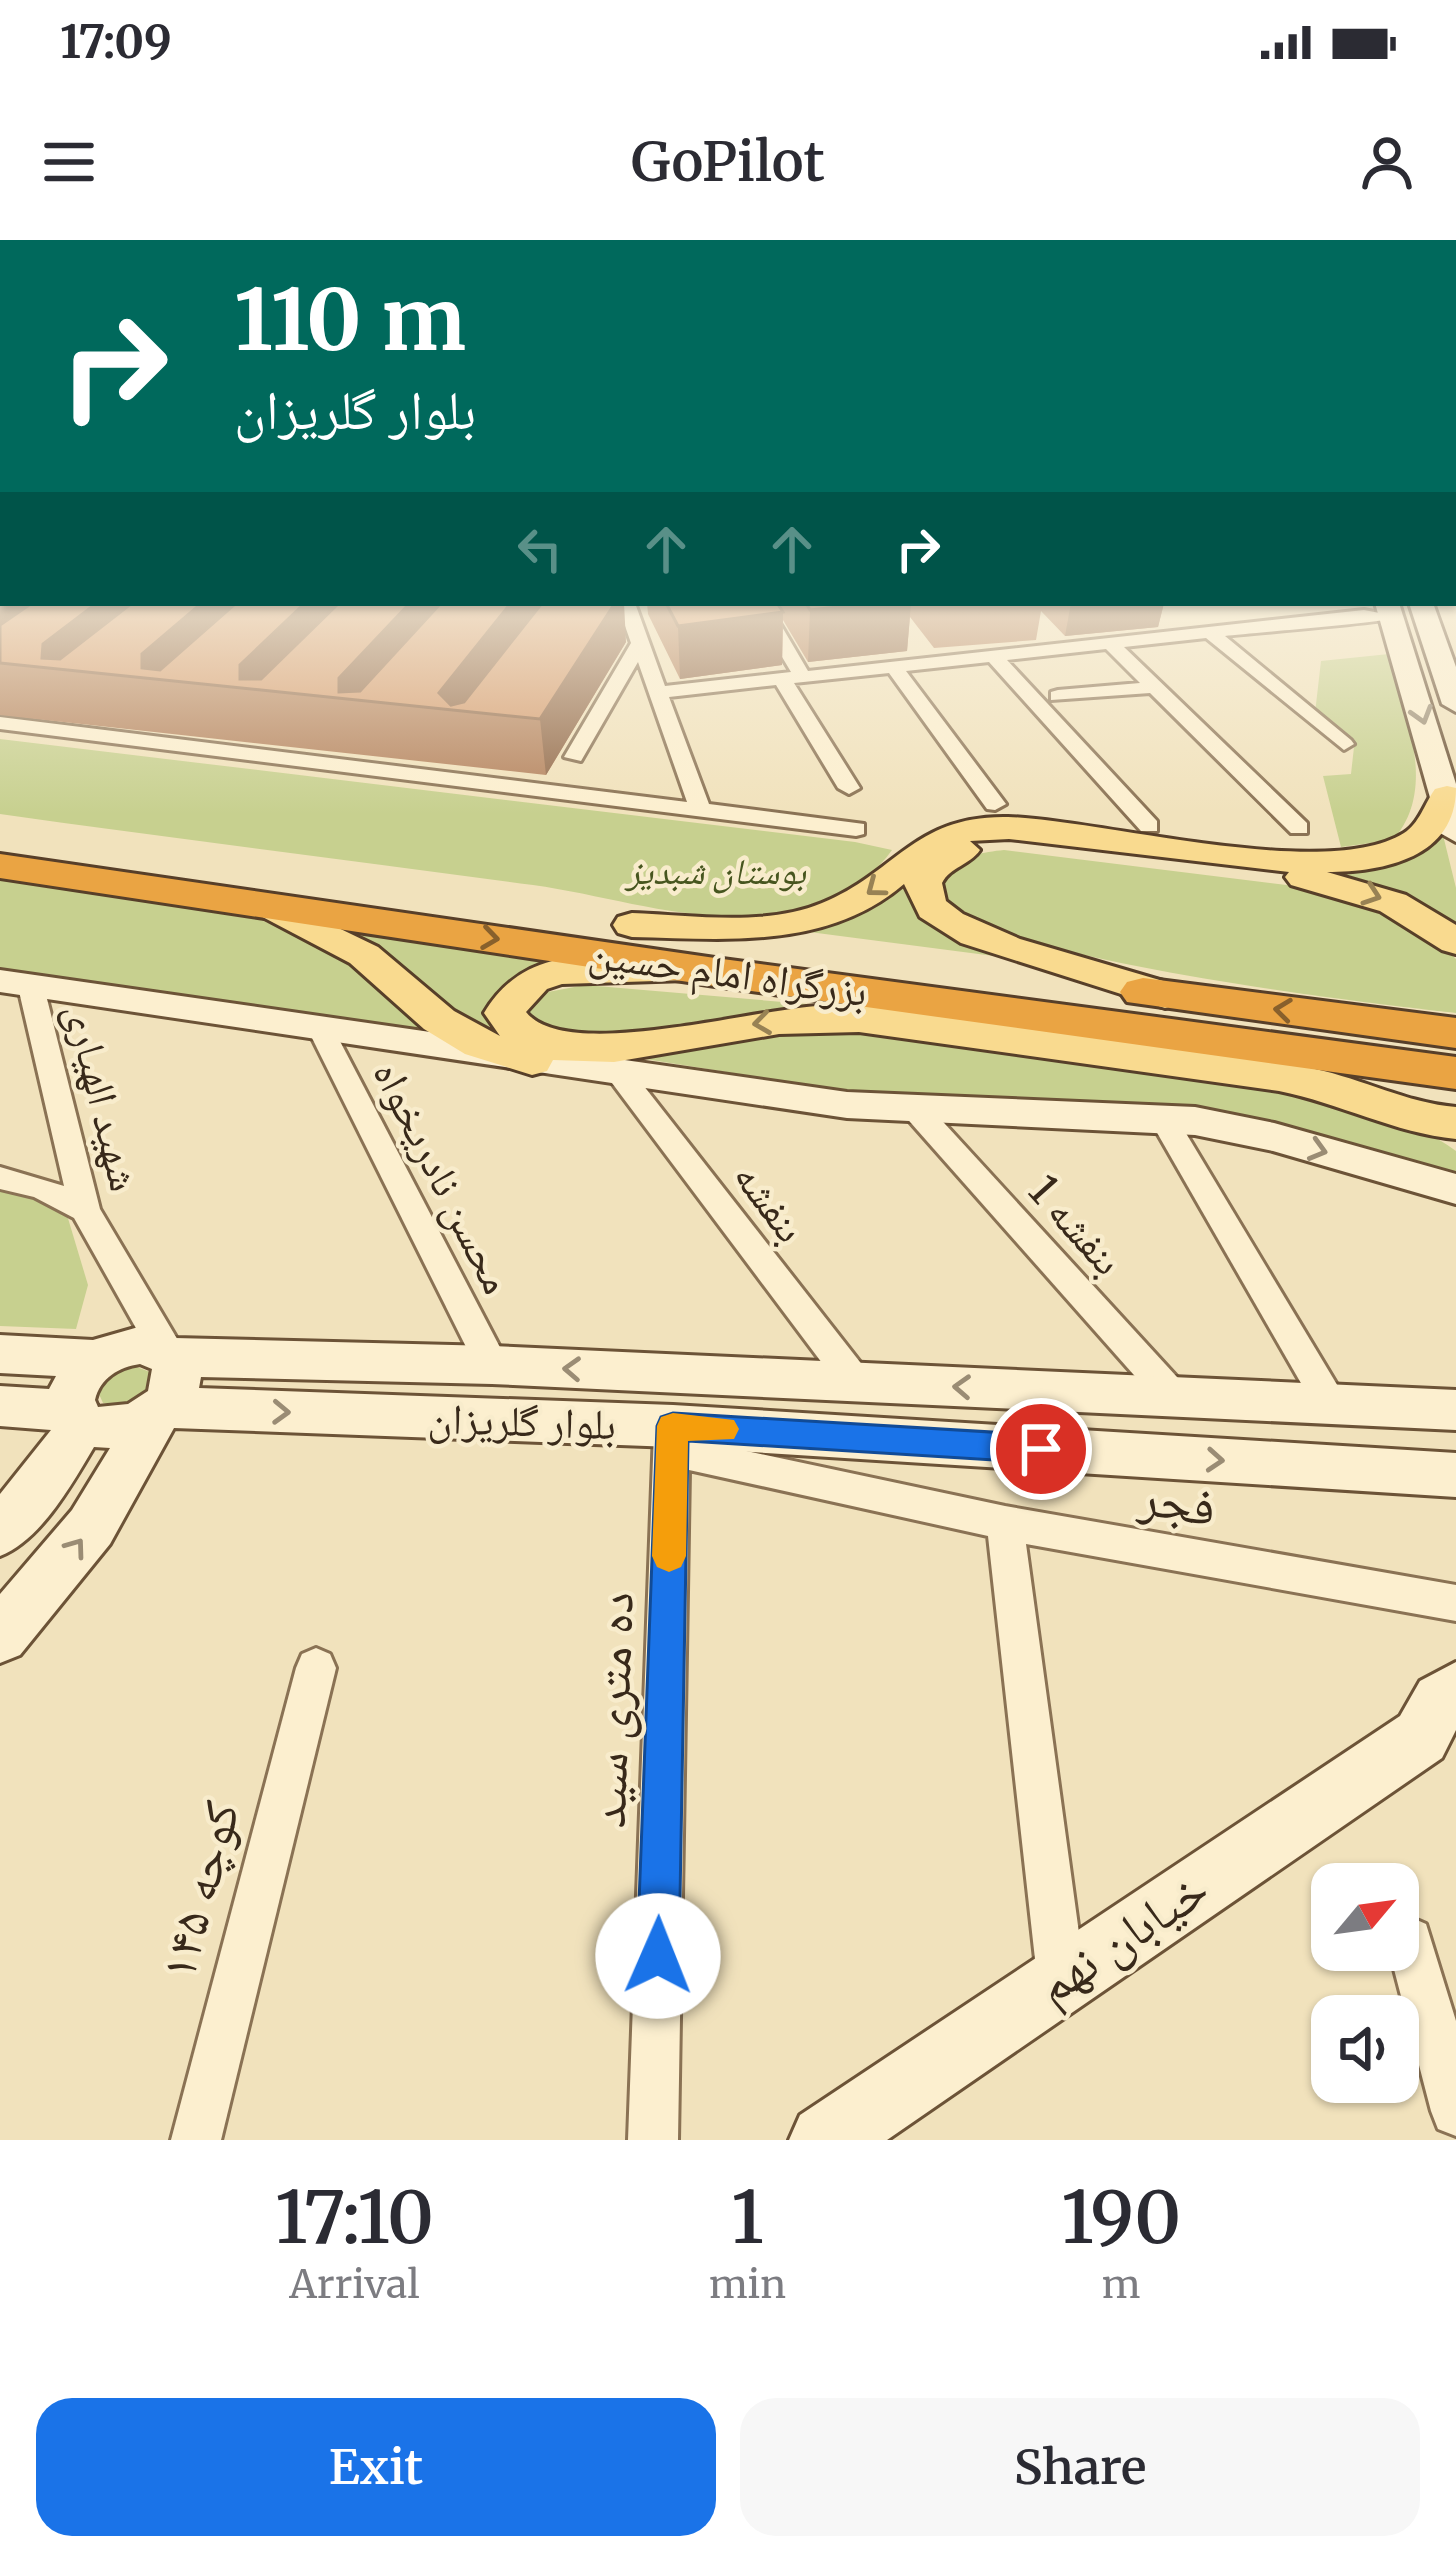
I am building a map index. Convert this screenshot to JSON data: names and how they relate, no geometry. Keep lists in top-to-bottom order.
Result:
{
  "streets": {
    "highway": ["بزرگراه امام حسین"],
    "main road": ["بلوار گلریزان", "خیابان نهم"],
    "street": [
      "شهید الهیاری",
      "محسن نادریخواه",
      "بنفشه",
      "بنفشه 1",
      "فجر",
      "ده متری سید",
      "کوچه ۱۴۵"
    ]
  },
  "crossings": [
    ["شهید الهیاری", "بلوار گلریزان"],
    ["محسن نادریخواه", "بلوار گلریزان"],
    ["بنفشه", "بلوار گلریزان"],
    ["بنفشه 1", "بلوار گلریزان"],
    ["بلوار گلریزان", "فجر"],
    ["بلوار گلریزان", "ده متری سید"],
    ["فجر", "ده متری سید"]
  ],
  "parks": ["بوستان شبدیز"],
  "north": "top right",
  "page": {
    "status": "17:09",
    "header": "GoPilot",
    "turn": ["110 m", "بلوار گلریزان"],
    "eta": [
      "17:10",
      "Arrival",
      "1",
      "min",
      "190",
      "m"
    ],
    "buttons": ["Exit", "Share"]
  }
}
